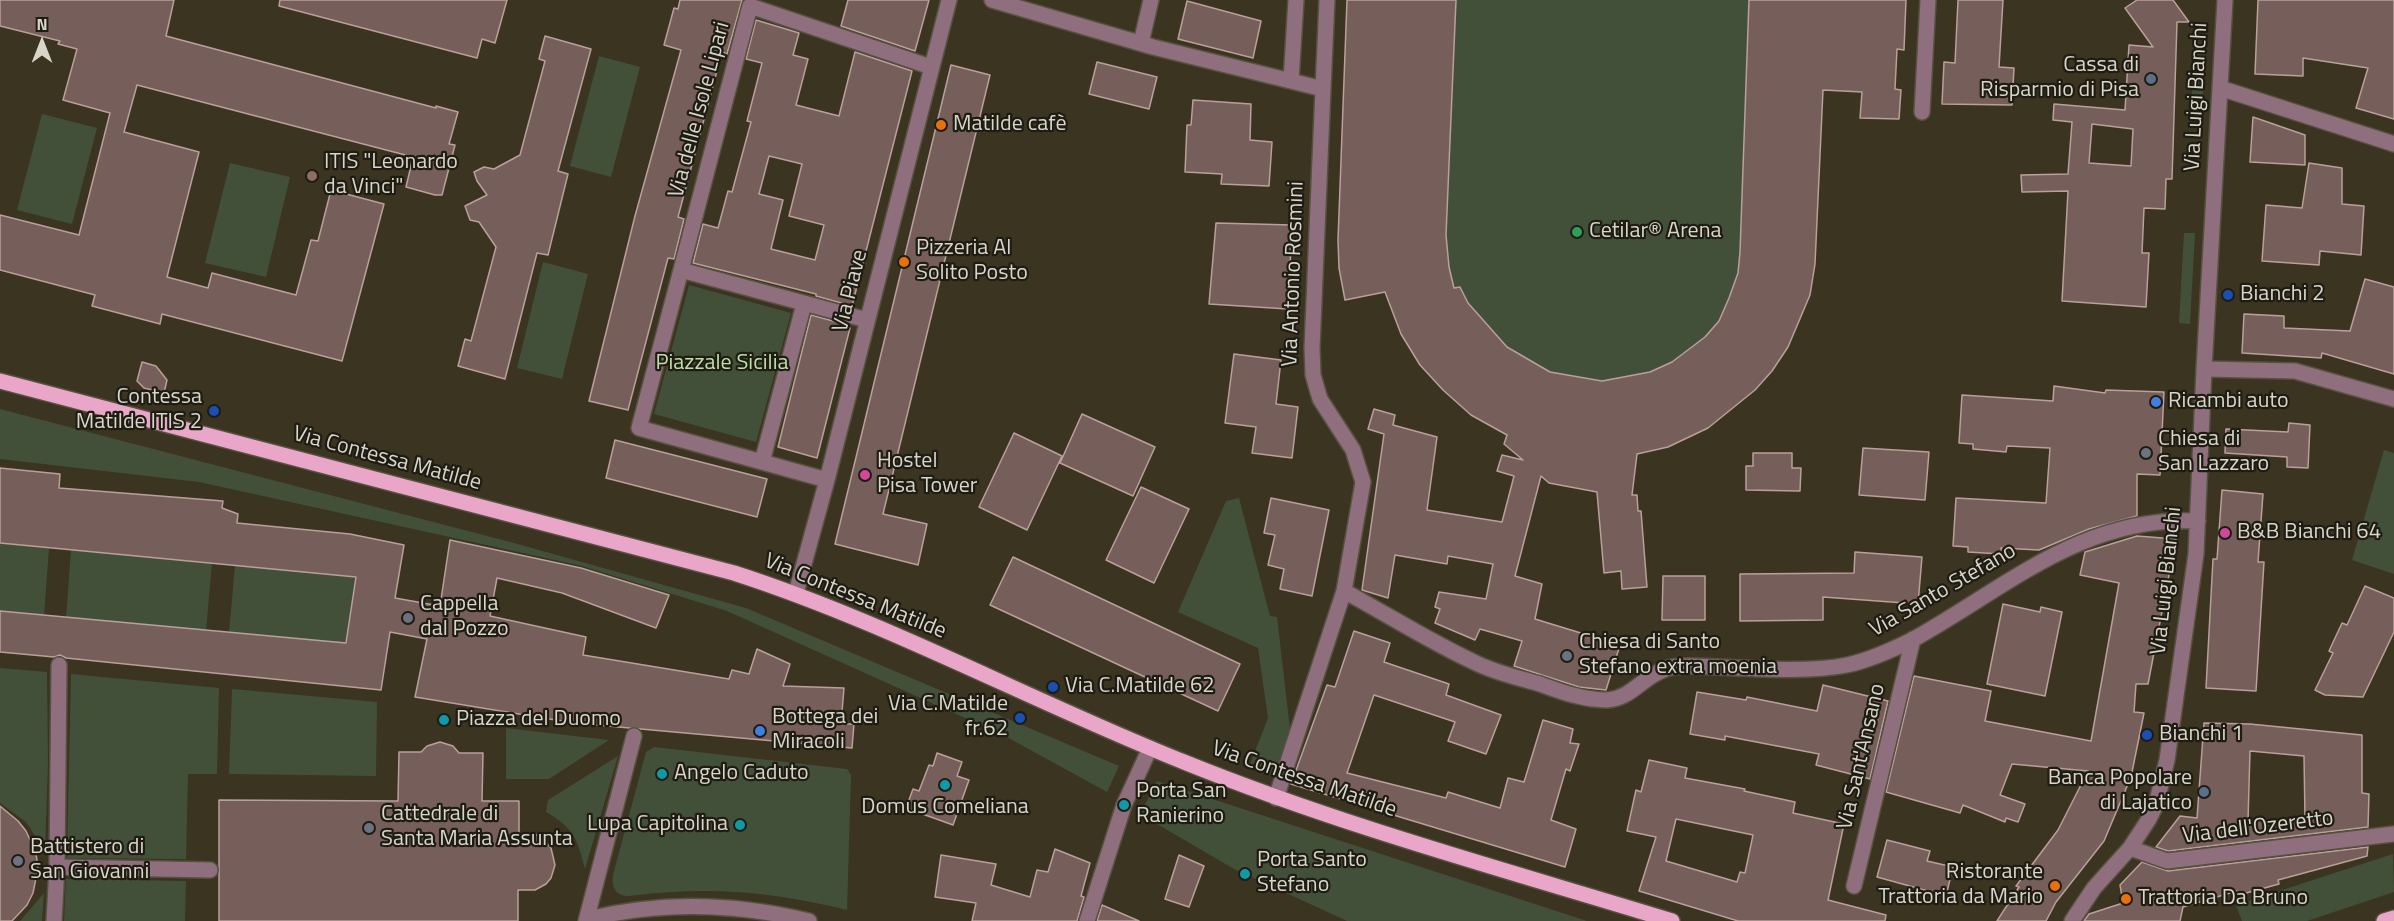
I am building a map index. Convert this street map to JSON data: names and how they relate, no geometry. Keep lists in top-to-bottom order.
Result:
{
  "streets": {
    "main road": ["Via Contessa Matilde"],
    "street": [
      "Via Luigi Bianchi",
      "Via delle Isole Lipari",
      "Via Antonio Rosmini",
      "Via Piave",
      "Via Santo Stefano",
      "Via Sant'Ansano",
      "Via dell'Ozeretto"
    ]
  },
  "crossings": [
    ["Via Luigi Bianchi", "Via Santo Stefano"],
    ["Via Luigi Bianchi", "Via dell'Ozeretto"],
    ["Via delle Isole Lipari", "Via Piave"],
    ["Via Antonio Rosmini", "Via Santo Stefano"],
    ["Via Piave", "Via Contessa Matilde"],
    ["Via Santo Stefano", "Via Sant'Ansano"]
  ],
  "parks": ["Piazzale Sicilia"],
  "places": [
    "Cassa di Risparmio di Pisa",
    "Matilde cafè",
    "ITIS \"Leonardo da Vinci\"",
    "Cetilar® Arena",
    "Pizzeria Al Solito Posto",
    "Bianchi 2",
    "Ricambi auto",
    "Contessa Matilde ITIS 2",
    "Chiesa di San Lazzaro",
    "Hostel Pisa Tower",
    "B&B Bianchi 64",
    "Cappella dal Pozzo",
    "Chiesa di Santo Stefano extra moenia",
    "Via C.Matilde 62",
    "Via C.Matilde fr.62",
    "Piazza del Duomo",
    "Bottega dei Miracoli",
    "Bianchi 1",
    "Angelo Caduto",
    "Domus Comeliana",
    "Banca Popolare di Lajatico",
    "Porta San Ranierino",
    "Lupa Capitolina",
    "Cattedrale di Santa Maria Assunta",
    "Battistero di San Giovanni",
    "Porta Santo Stefano",
    "Ristorante Trattoria da Mario",
    "Trattoria Da Bruno"
  ],
  "north": "top"
}
